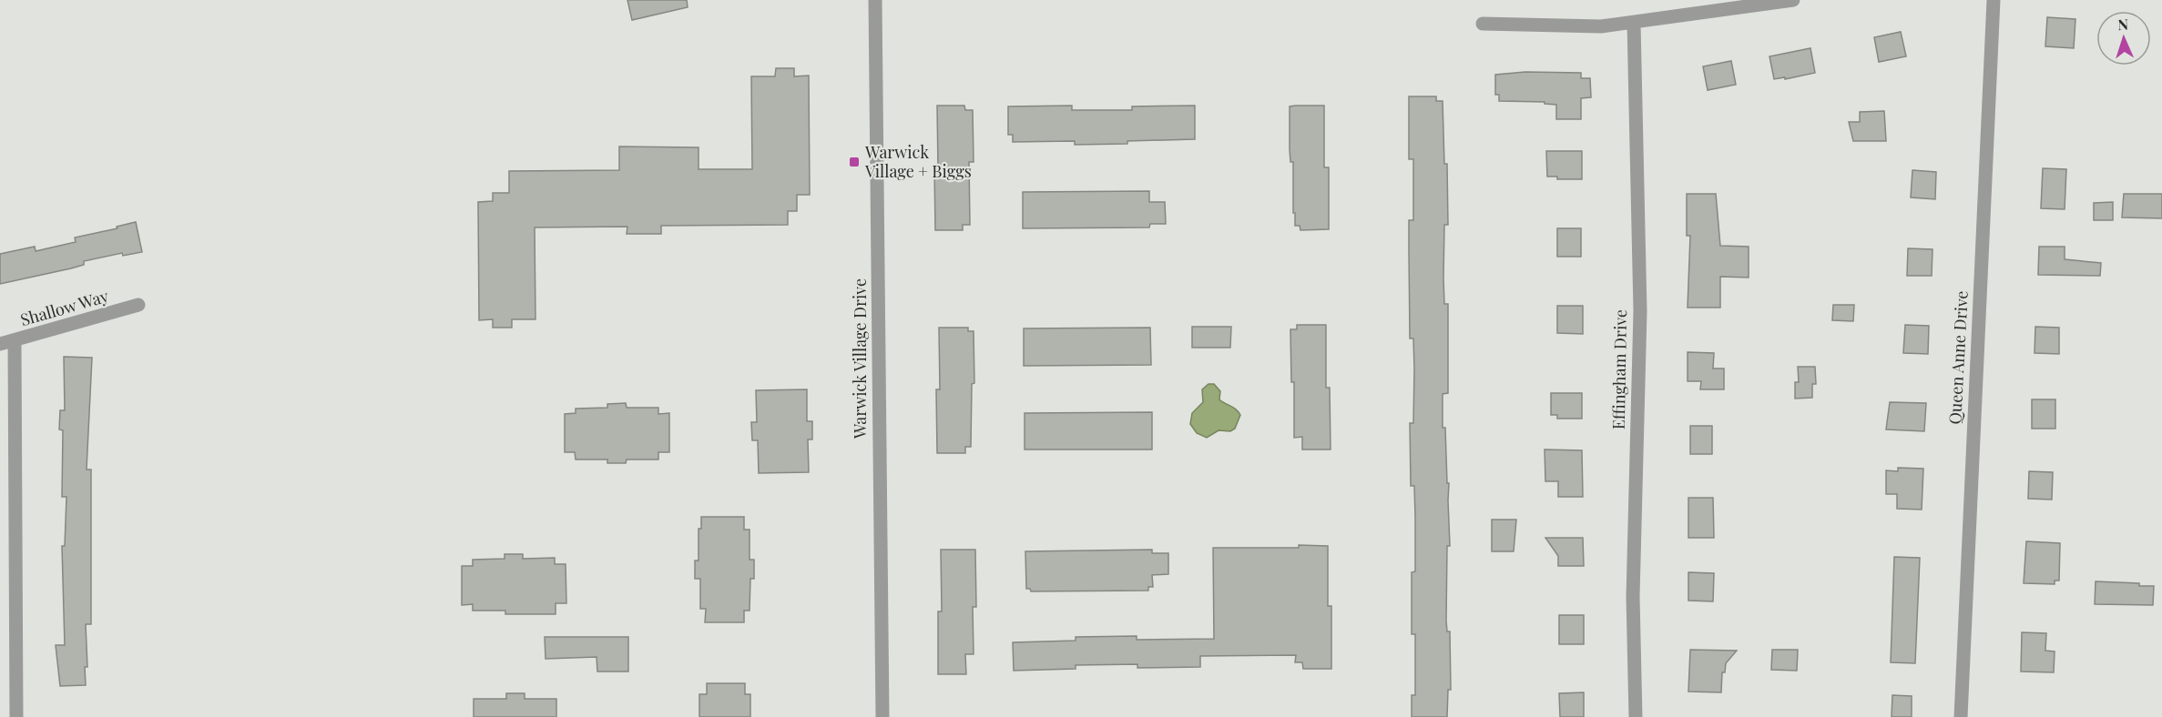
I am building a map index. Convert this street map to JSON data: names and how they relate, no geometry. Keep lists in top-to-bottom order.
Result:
{
  "streets": {
    "street": [
      "Shallow Way",
      "Queen Anne Drive",
      "Warwick Village Drive",
      "Effingham Drive"
    ]
  },
  "places": {
    "transit": ["Warwick Village + Biggs"]
  },
  "north": "top"
}
